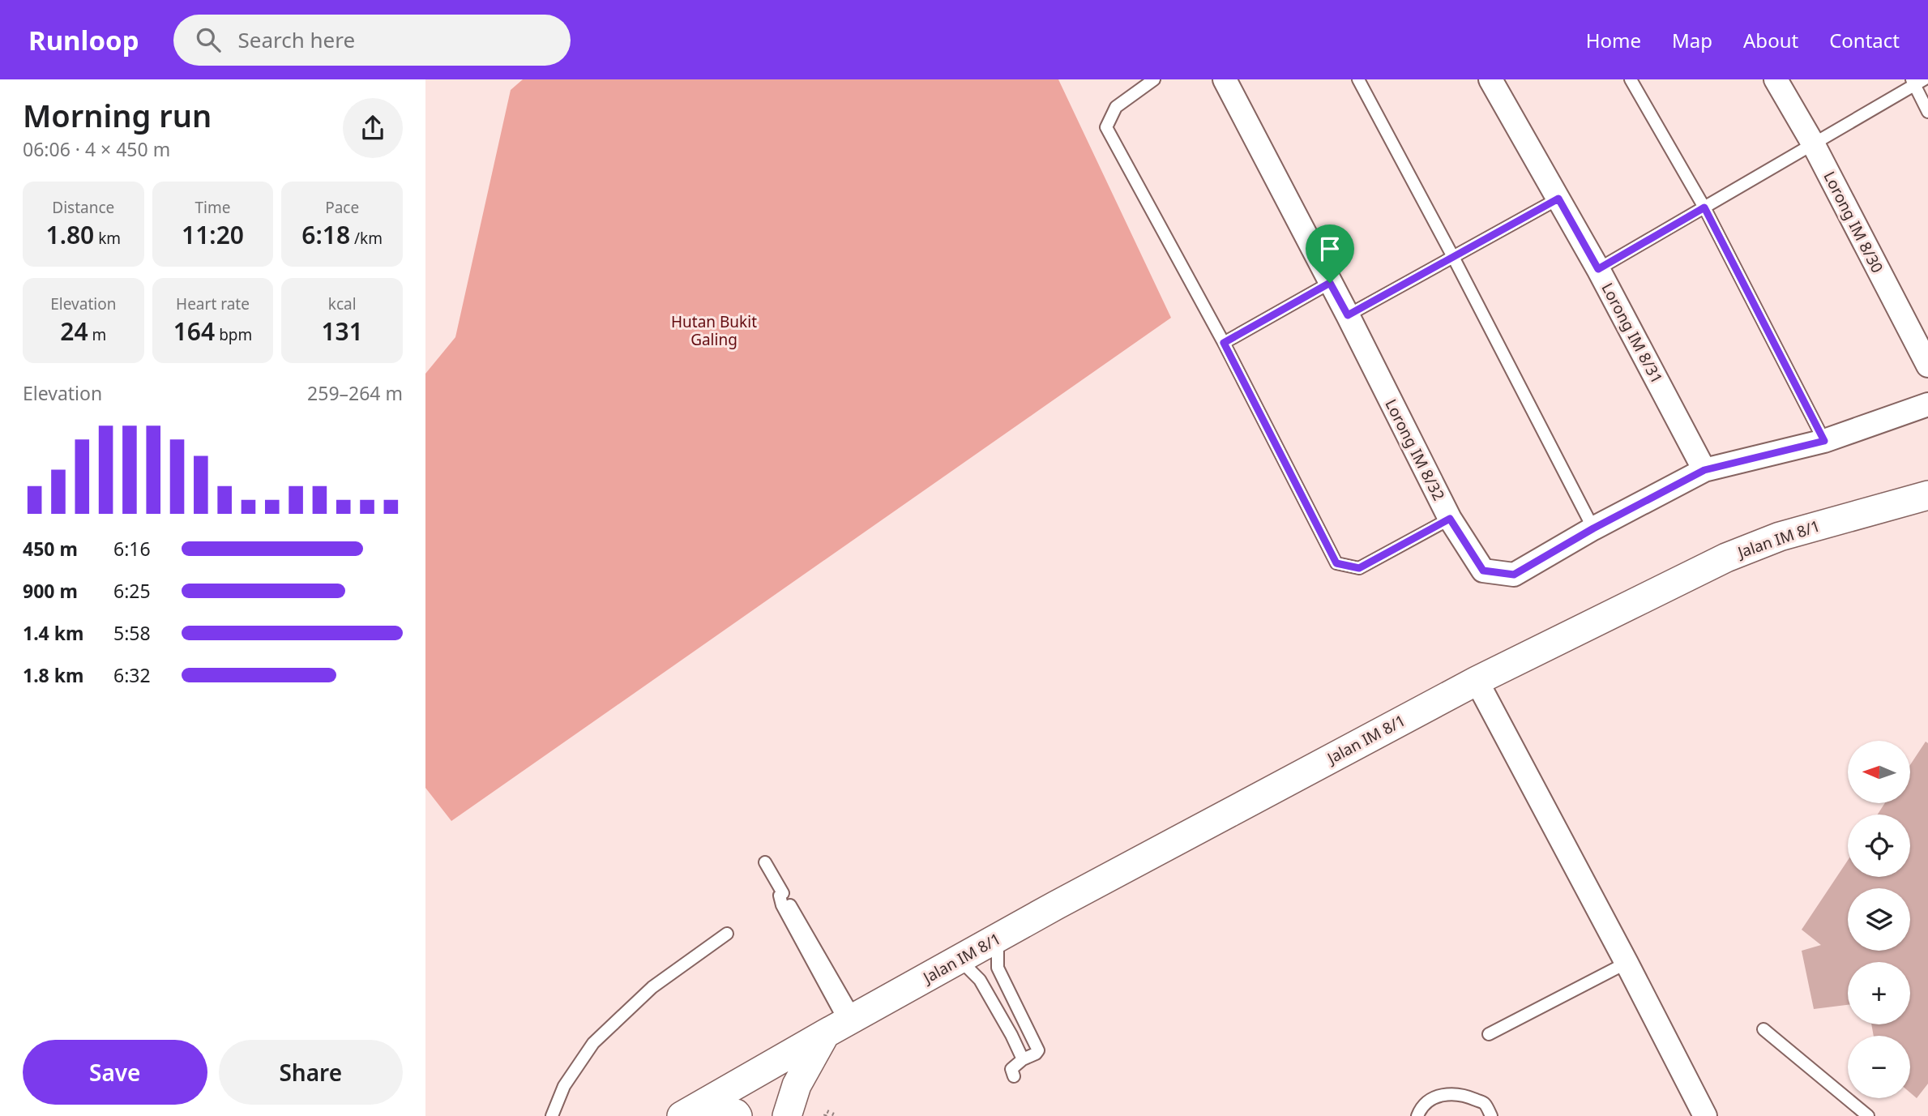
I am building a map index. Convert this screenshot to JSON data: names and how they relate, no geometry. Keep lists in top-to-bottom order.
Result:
{
  "streets": {
    "street": [
      "Lorong IM 8/30",
      "Lorong IM 8/31",
      "Lorong IM 8/32",
      "Jalan IM 8/1"
    ]
  },
  "crossings": [
    ["Lorong IM 8/31", "Lorong IM 8/32"]
  ],
  "parks": ["Hutan Bukit Galing"],
  "north": "left",
  "page": {
    "header": "Runloop",
    "search": "Search here",
    "nav": [
      "Home",
      "Map",
      "About",
      "Contact"
    ],
    "heading": ["Morning run", "06:06 · 4 × 450 m"],
    "stats": [
      ["Distance", "1.80 km"],
      ["Time", "11:20"],
      ["Pace", "6:18 /km"],
      ["Elevation", "24 m"],
      ["Heart rate", "164 bpm"],
      ["kcal", "131"]
    ],
    "chart": ["Elevation", "259–264 m"],
    "list": [
      {
        "name": "450 m",
        "note": "6:16"
      },
      {
        "name": "900 m",
        "note": "6:25"
      },
      {
        "name": "1.4 km",
        "note": "5:58"
      },
      {
        "name": "1.8 km",
        "note": "6:32"
      }
    ],
    "map_buttons": ["+", "−"],
    "buttons": ["Save", "Share"]
  }
}
